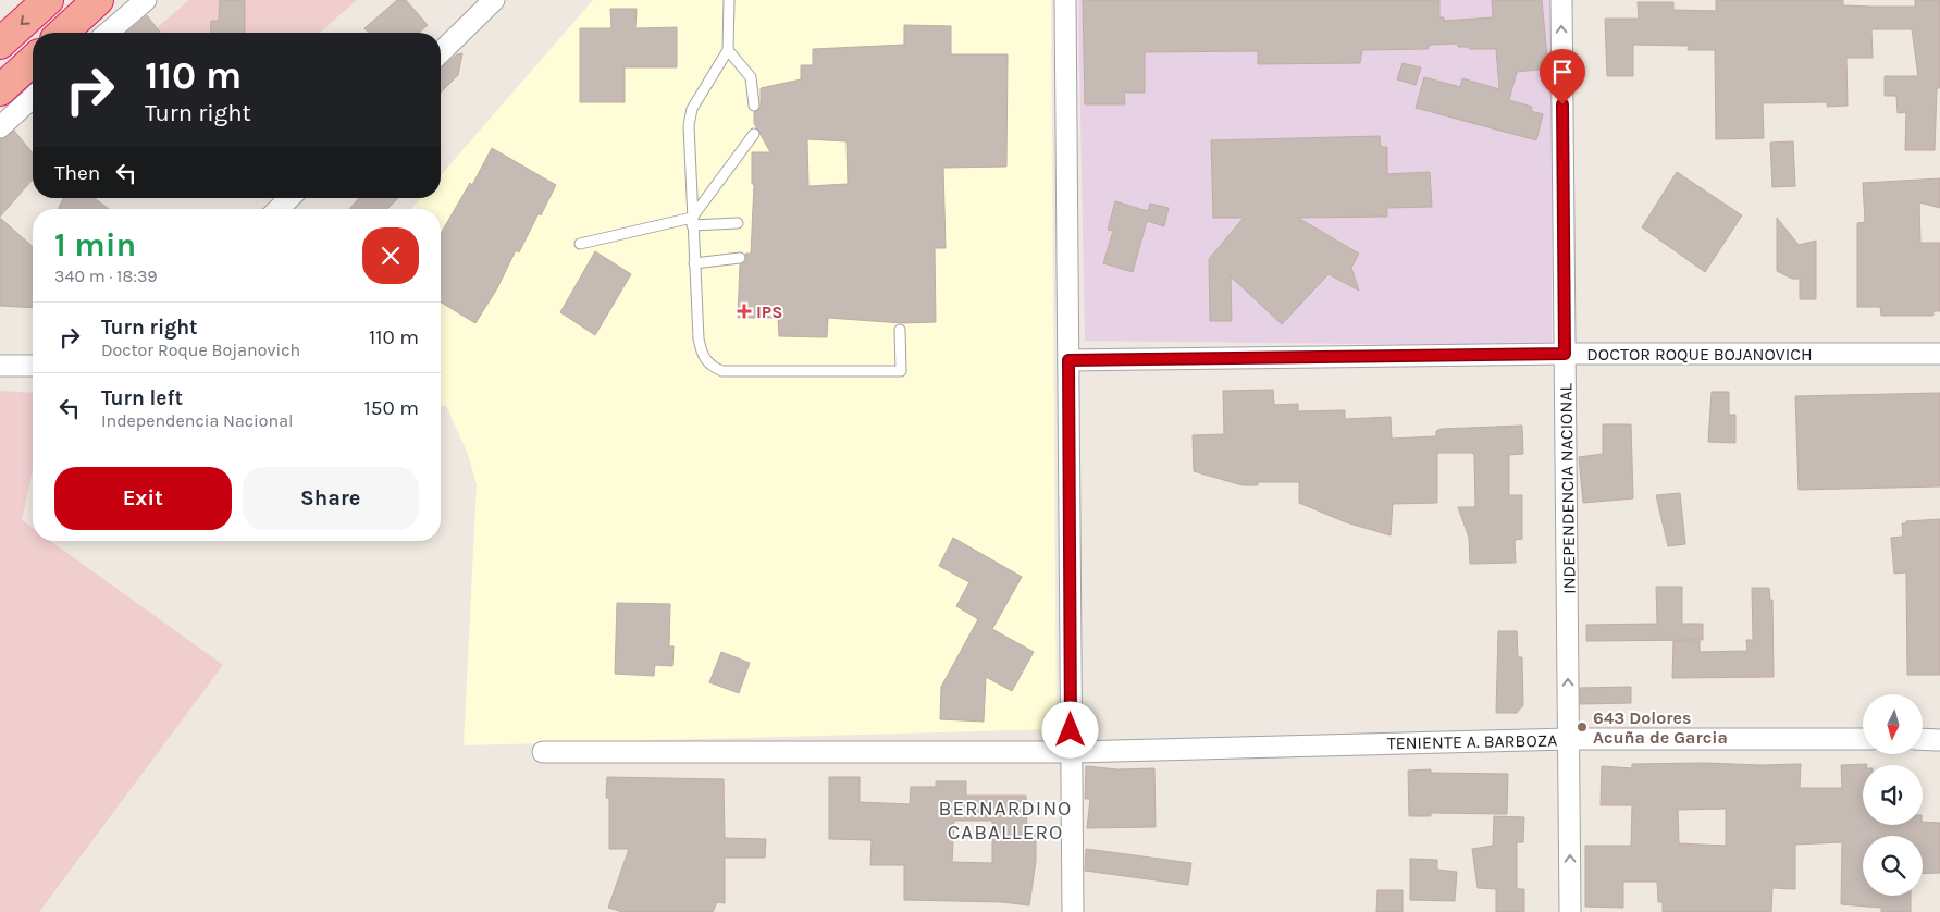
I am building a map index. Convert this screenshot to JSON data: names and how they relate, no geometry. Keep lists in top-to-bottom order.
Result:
{
  "streets": {
    "street": ["DOCTOR ROQUE BOJANOVICH", "INDEPENDENCIA NACIONAL", "TENIENTE A. BARBOZA"]
  },
  "crossings": [
    ["DOCTOR ROQUE BOJANOVICH", "INDEPENDENCIA NACIONAL"],
    ["INDEPENDENCIA NACIONAL", "TENIENTE A. BARBOZA"]
  ],
  "one_way": ["INDEPENDENCIA NACIONAL"],
  "districts": ["BERNARDINO CABALLERO"],
  "places": {
    "health": ["IPS"],
    "other": ["643 Dolores Acuña de Garcia"]
  },
  "north": "bottom",
  "page": {
    "turn": ["110 m", "Turn right"],
    "then": "Then",
    "heading": ["1 min", "340 m · 18:39"],
    "list": [
      {
        "name": "Turn right",
        "note": "Doctor Roque Bojanovich",
        "value": "110 m"
      },
      {
        "name": "Turn left",
        "note": "Independencia Nacional",
        "value": "150 m"
      }
    ],
    "buttons": ["Exit", "Share"]
  }
}
